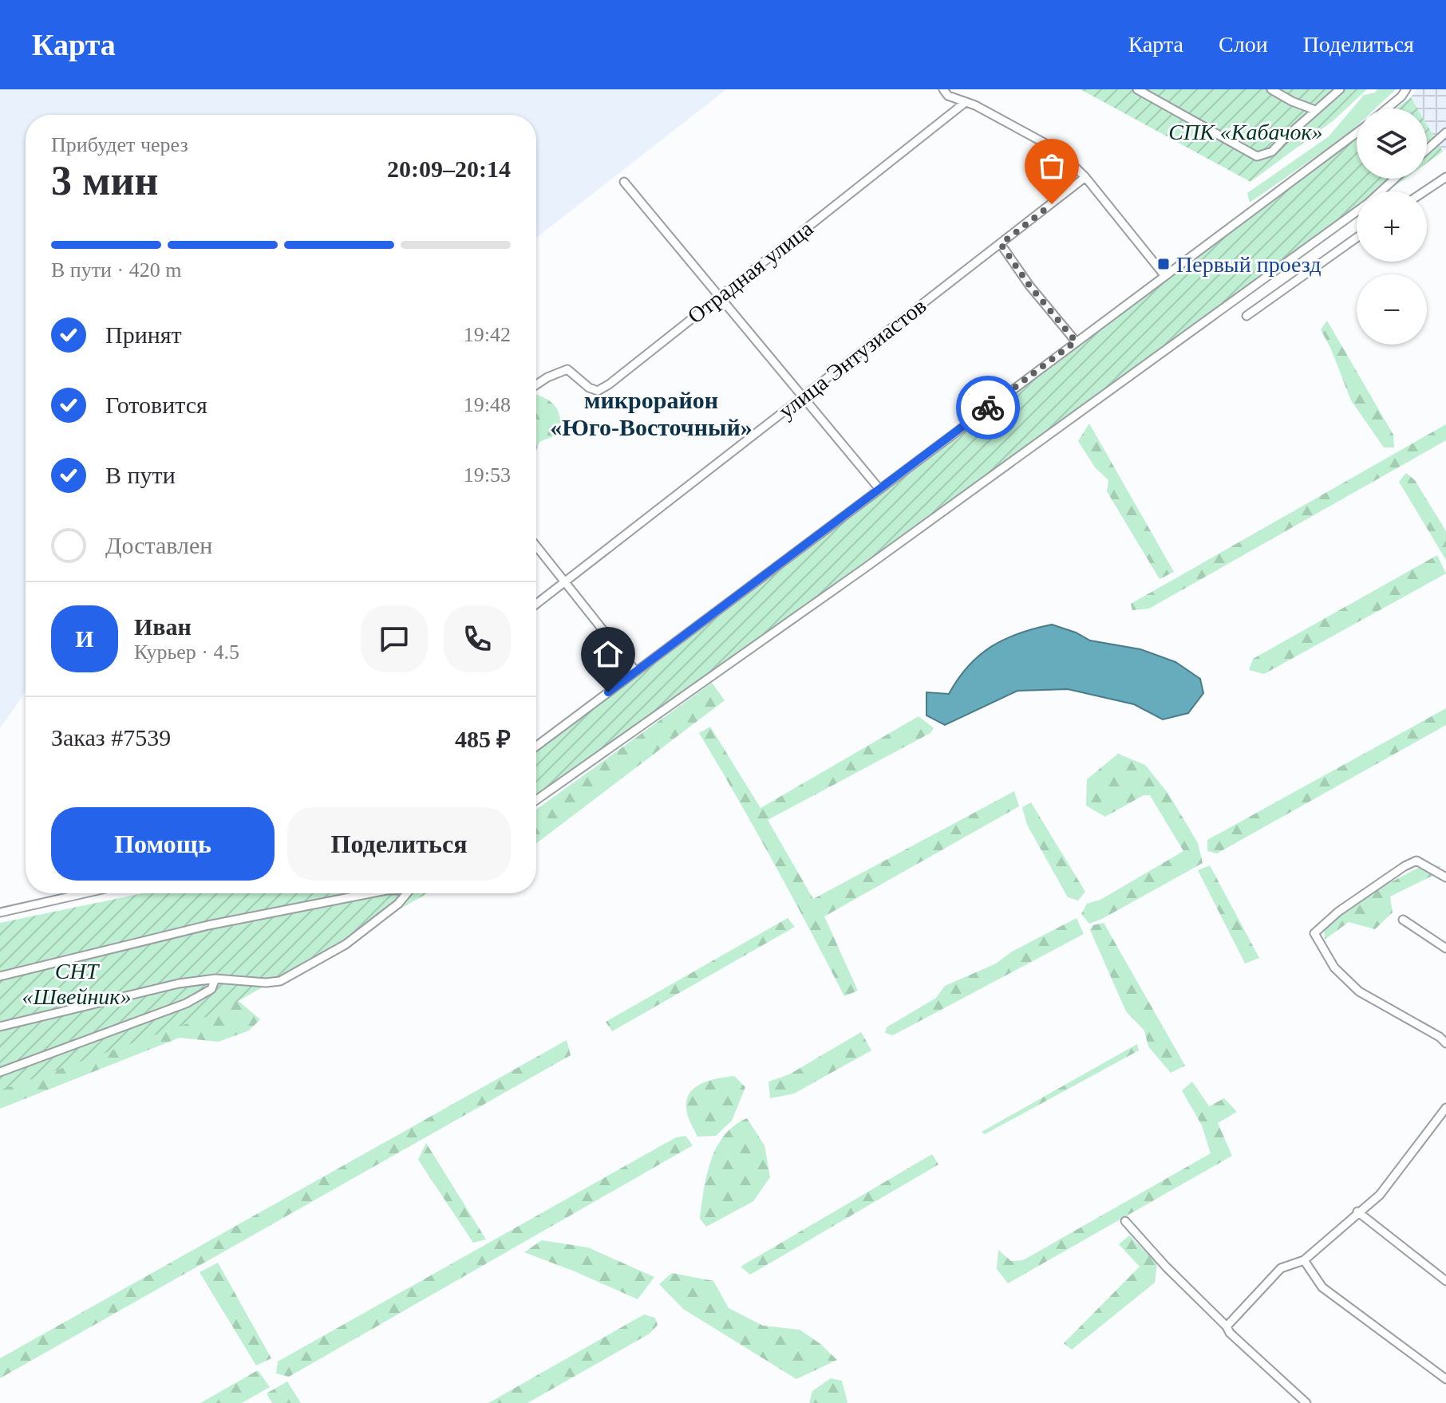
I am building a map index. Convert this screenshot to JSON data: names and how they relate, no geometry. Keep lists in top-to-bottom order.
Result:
{
  "streets": {
    "street": ["Отрадная улица", "улица Энтузиастов"]
  },
  "districts": ["микрорайон «Юго-Восточный»"],
  "parks": ["СПК «Кабачок»", "СНТ «Швейник»"],
  "places": {
    "transit": ["Первый проезд"]
  },
  "page": {
    "header": "Карта",
    "nav": ["Карта", "Слои", "Поделиться"],
    "map_buttons": ["+", "−"],
    "heading": ["3 мин", "Прибудет через", "20:09–20:14"],
    "panel": [
      "Иван",
      "Курьер · 4.5",
      "Заказ #7539",
      "485 ₽"
    ],
    "bar": "В пути · 420 m",
    "list": [
      ["Принят", "19:42"],
      ["Готовится", "19:48"],
      ["В пути", "19:53"],
      "Доставлен"
    ],
    "round": "И",
    "buttons": ["Помощь", "Поделиться"]
  }
}
